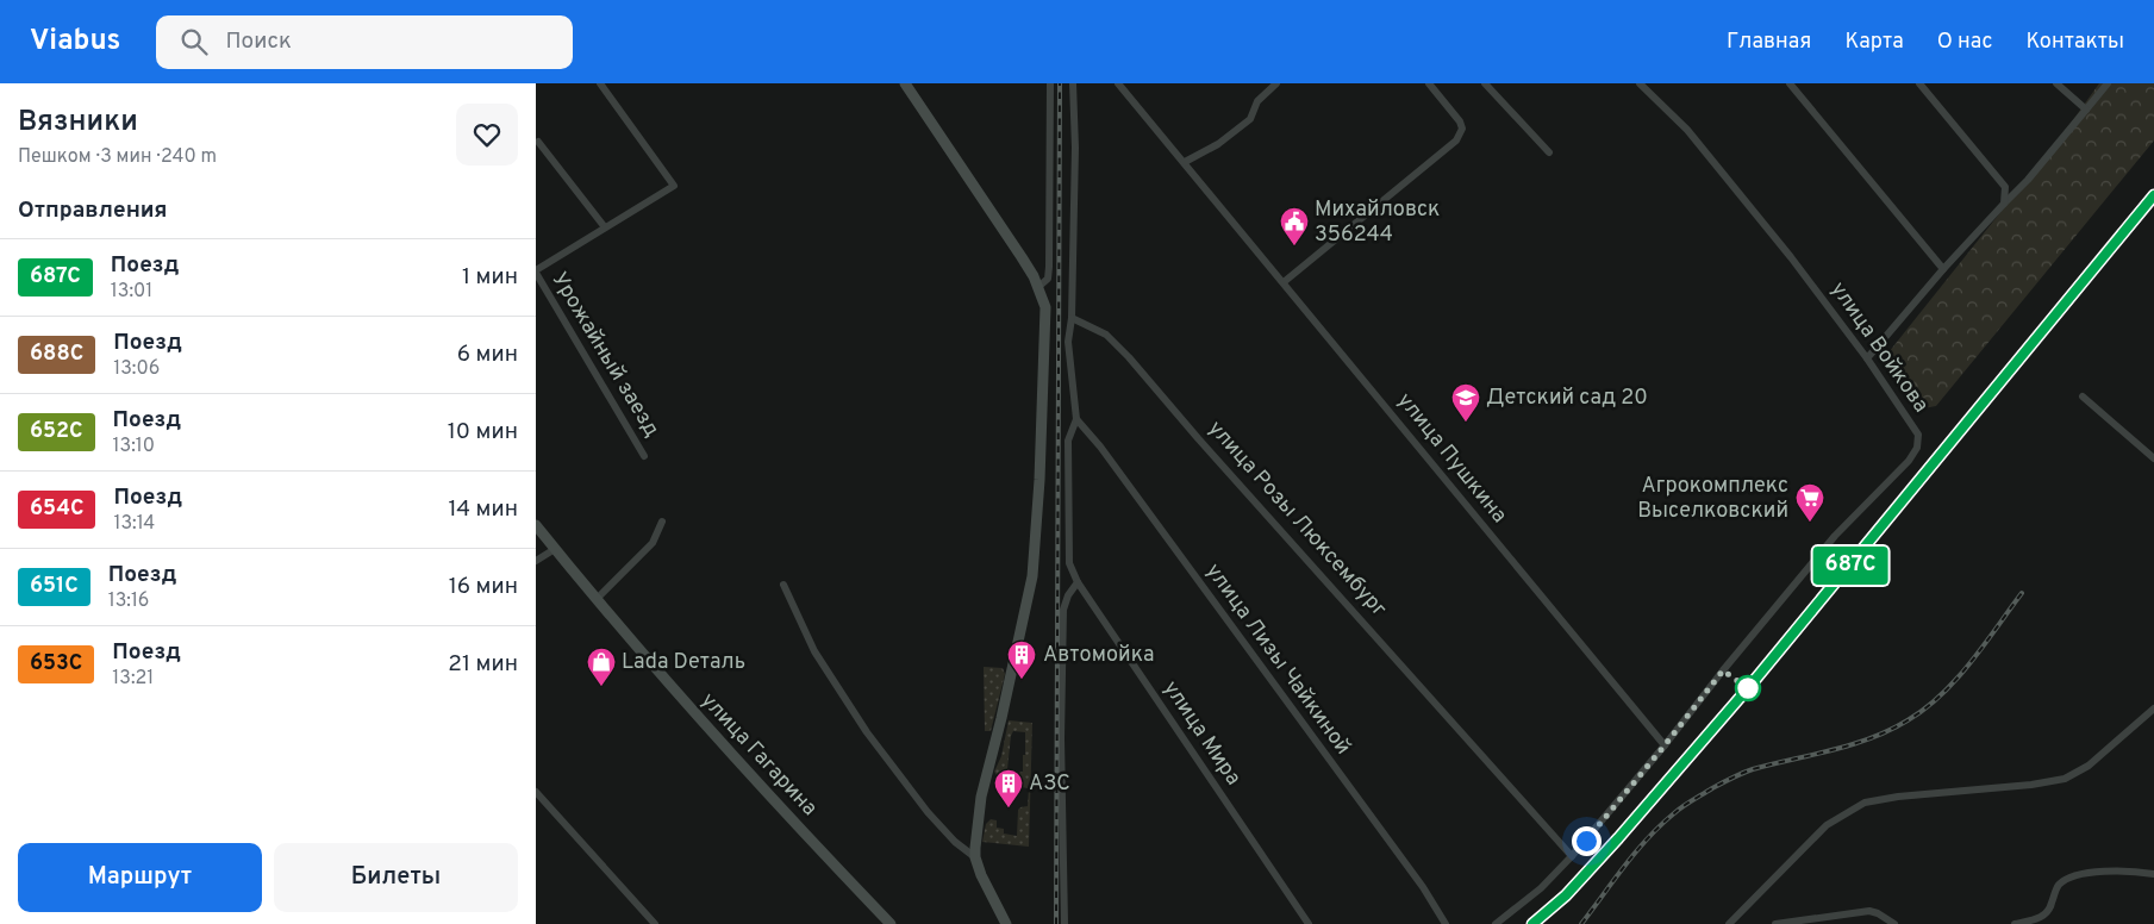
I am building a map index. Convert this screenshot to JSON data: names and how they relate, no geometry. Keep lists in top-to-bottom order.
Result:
{
  "streets": {
    "main road": ["улица Гагарина"],
    "street": [
      "улица Войкова",
      "Урожайный заезд",
      "улица Пушкина",
      "улица Розы Люксембург",
      "улица Лизы Чайкиной",
      "улица Мира"
    ]
  },
  "crossings": [
    ["улица Войкова", "улица Пушкина"],
    ["улица Лизы Чайкиной", "улица Мира"]
  ],
  "places": {
    "public building": ["Михайловск 356244"],
    "school or university": ["Детский сад 20"],
    "supermarket": ["Агрокомплекс Выселковский"],
    "building": ["Автомойка", "АЗС"],
    "shop": ["Lada Dеталь"]
  },
  "page": {
    "header": "Viabus",
    "search": "Поиск",
    "nav": [
      "Главная",
      "Карта",
      "О нас",
      "Контакты"
    ],
    "heading": [
      ["Вязники", "Пешком · 3 мин · 240 m"],
      "Отправления"
    ],
    "on_map": "687С",
    "list": [
      {
        "mark": "687С",
        "name": "Поезд",
        "note": "13:01",
        "value": "1 мин"
      },
      {
        "mark": "688С",
        "name": "Поезд",
        "note": "13:06",
        "value": "6 мин"
      },
      {
        "mark": "652С",
        "name": "Поезд",
        "note": "13:10",
        "value": "10 мин"
      },
      {
        "mark": "654С",
        "name": "Поезд",
        "note": "13:14",
        "value": "14 мин"
      },
      {
        "mark": "651С",
        "name": "Поезд",
        "note": "13:16",
        "value": "16 мин"
      },
      {
        "mark": "653С",
        "name": "Поезд",
        "note": "13:21",
        "value": "21 мин"
      }
    ],
    "buttons": ["Маршрут", "Билеты"]
  }
}
